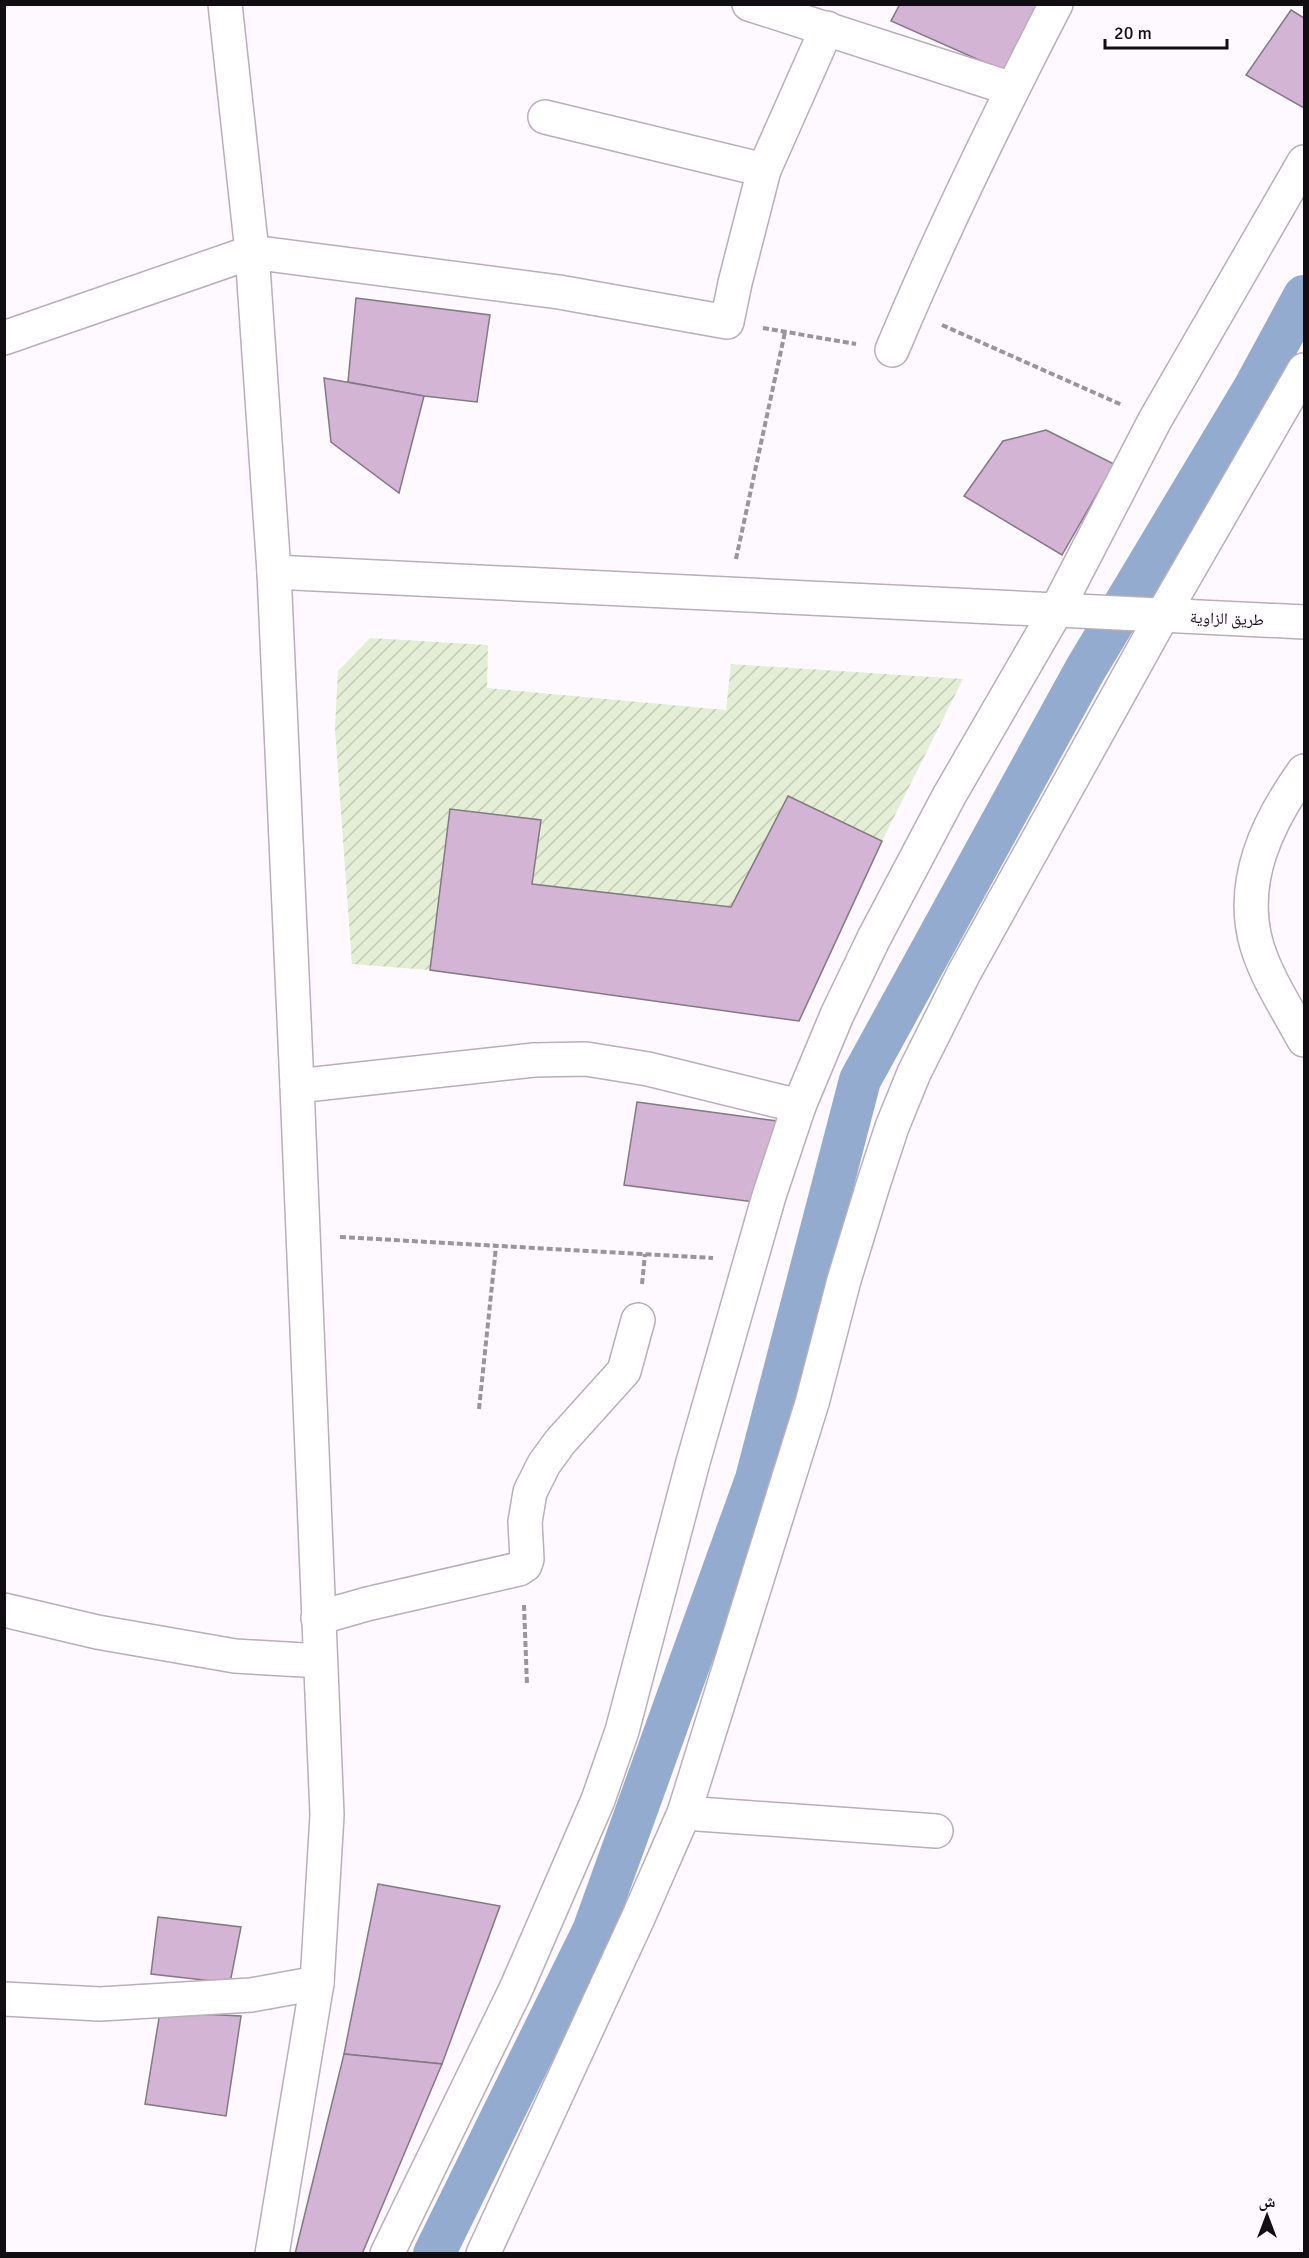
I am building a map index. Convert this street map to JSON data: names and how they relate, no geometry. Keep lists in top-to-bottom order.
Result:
{
  "streets": {
    "street": ["طريق الزاوية"]
  },
  "scale_bar": "20 m",
  "north": "top"
}
